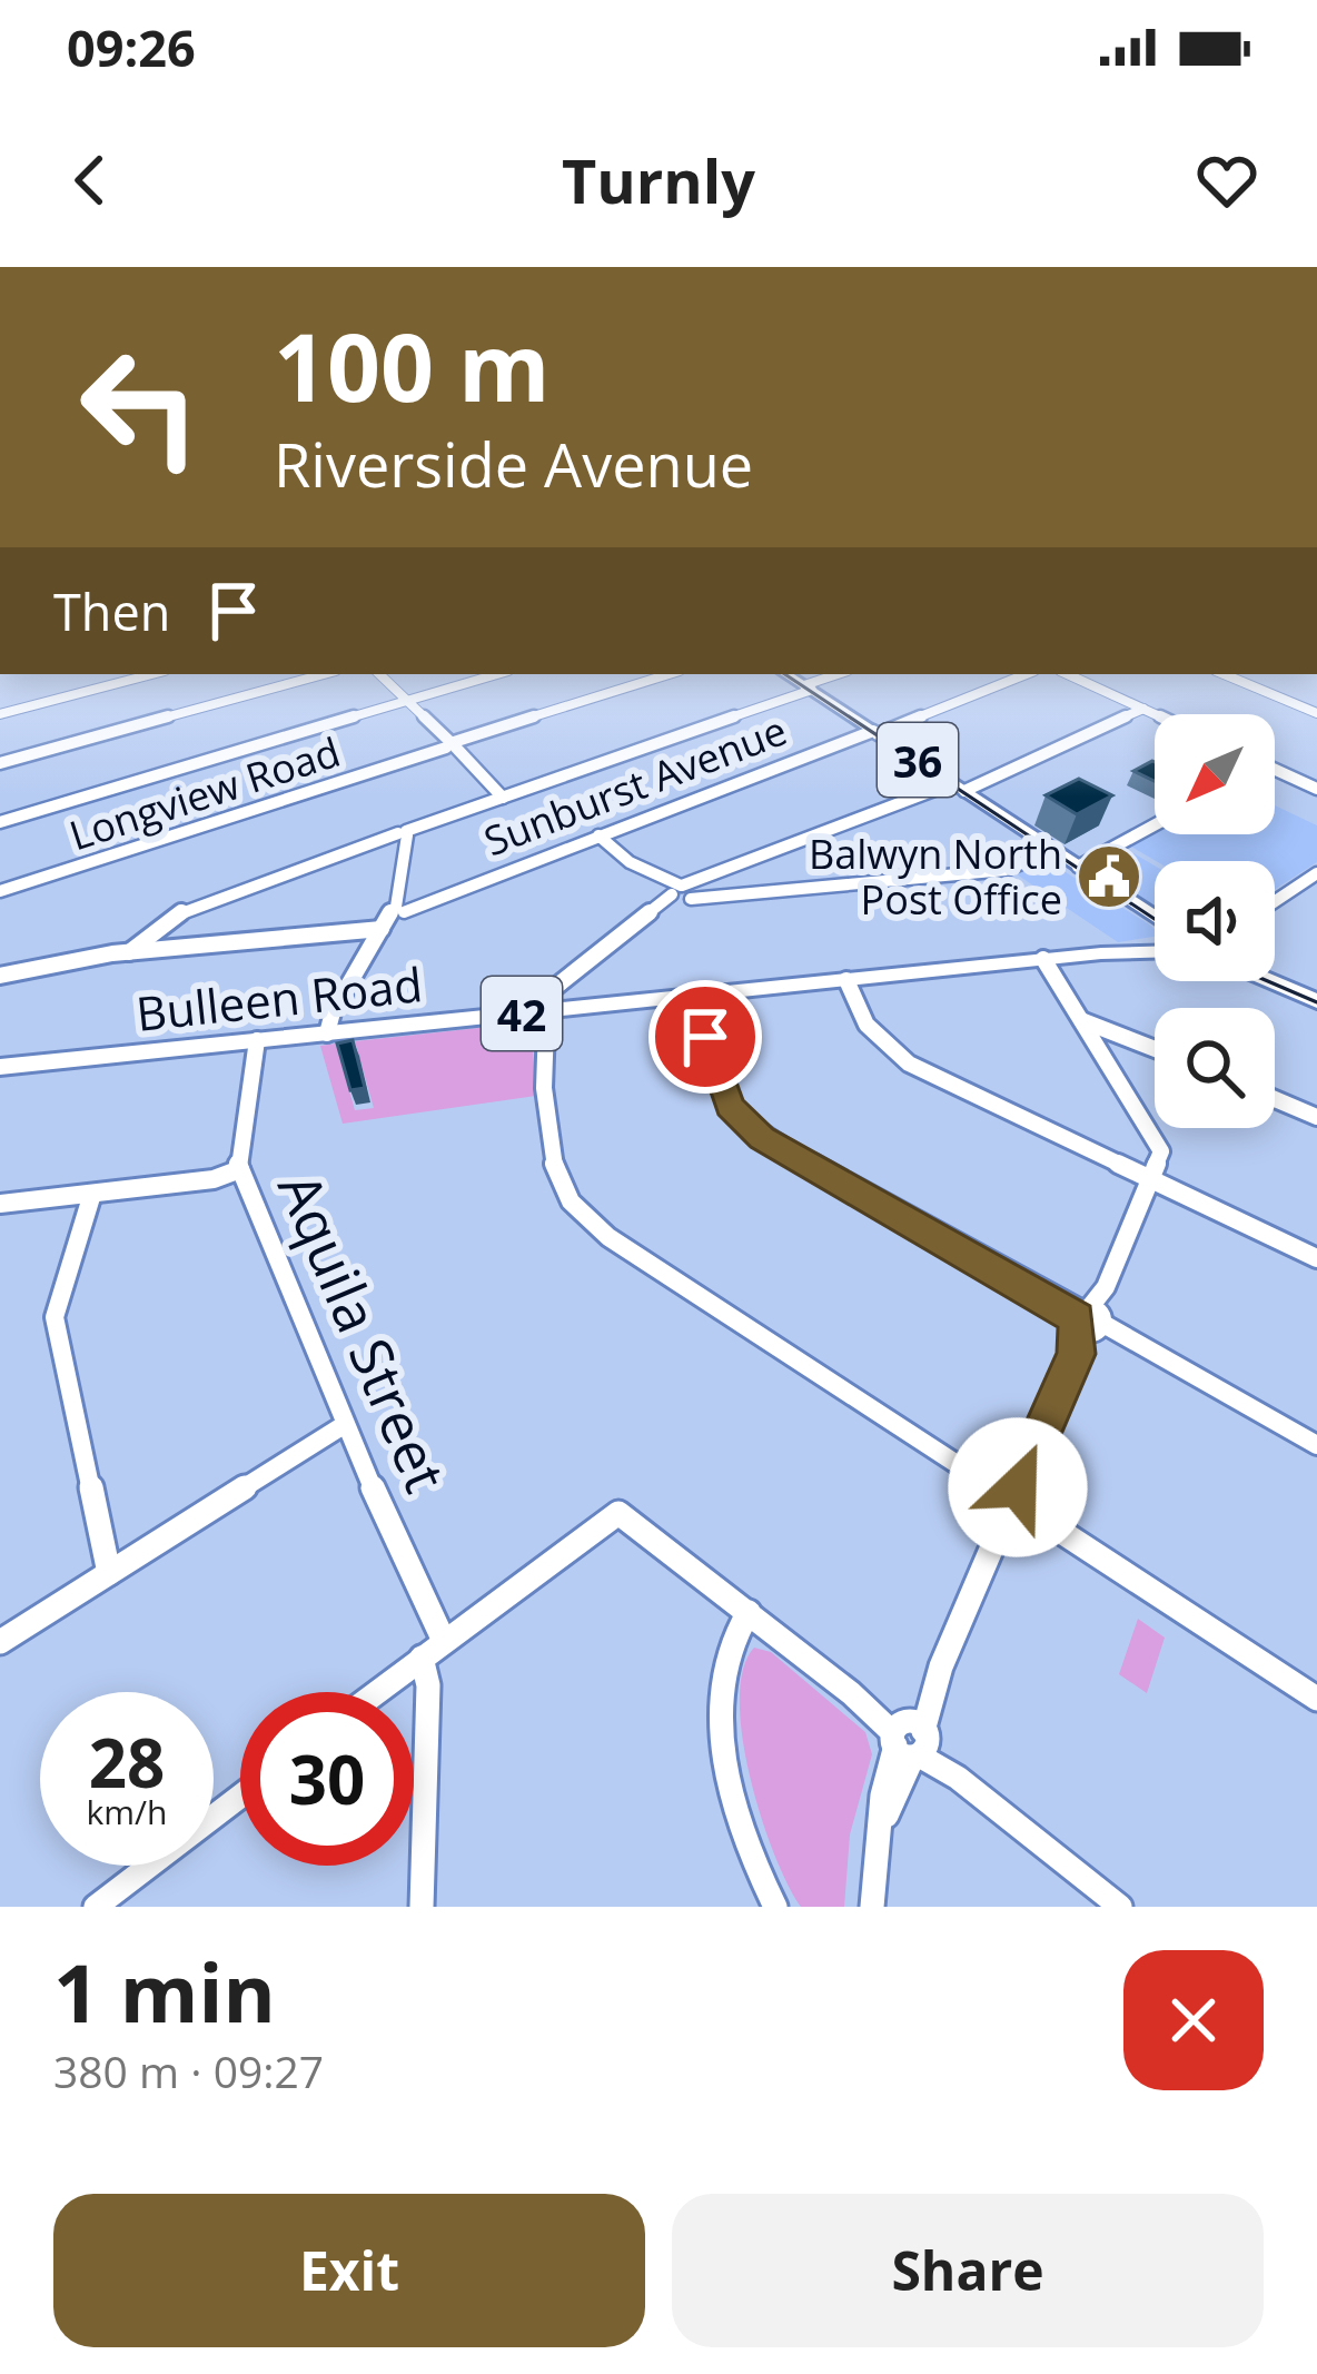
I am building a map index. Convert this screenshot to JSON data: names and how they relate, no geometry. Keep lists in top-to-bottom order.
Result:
{
  "streets": {
    "main road": ["36", "Bulleen Road", "42"],
    "street": ["Sunburst Avenue", "Longview Road", "Aquila Street"]
  },
  "crossings": [
    ["36", "Sunburst Avenue"],
    ["Sunburst Avenue", "Bulleen Road"],
    ["Bulleen Road", "Aquila Street"]
  ],
  "places": {
    "public building": ["Balwyn North Post Office"]
  },
  "north": "bottom left",
  "page": {
    "status": "09:26",
    "header": "Turnly",
    "turn": ["100 m", "Riverside Avenue"],
    "then": "Then",
    "speed": "28 km/h",
    "limit": "30",
    "heading": ["1 min", "380 m · 09:27"],
    "buttons": ["Exit", "Share"]
  }
}
